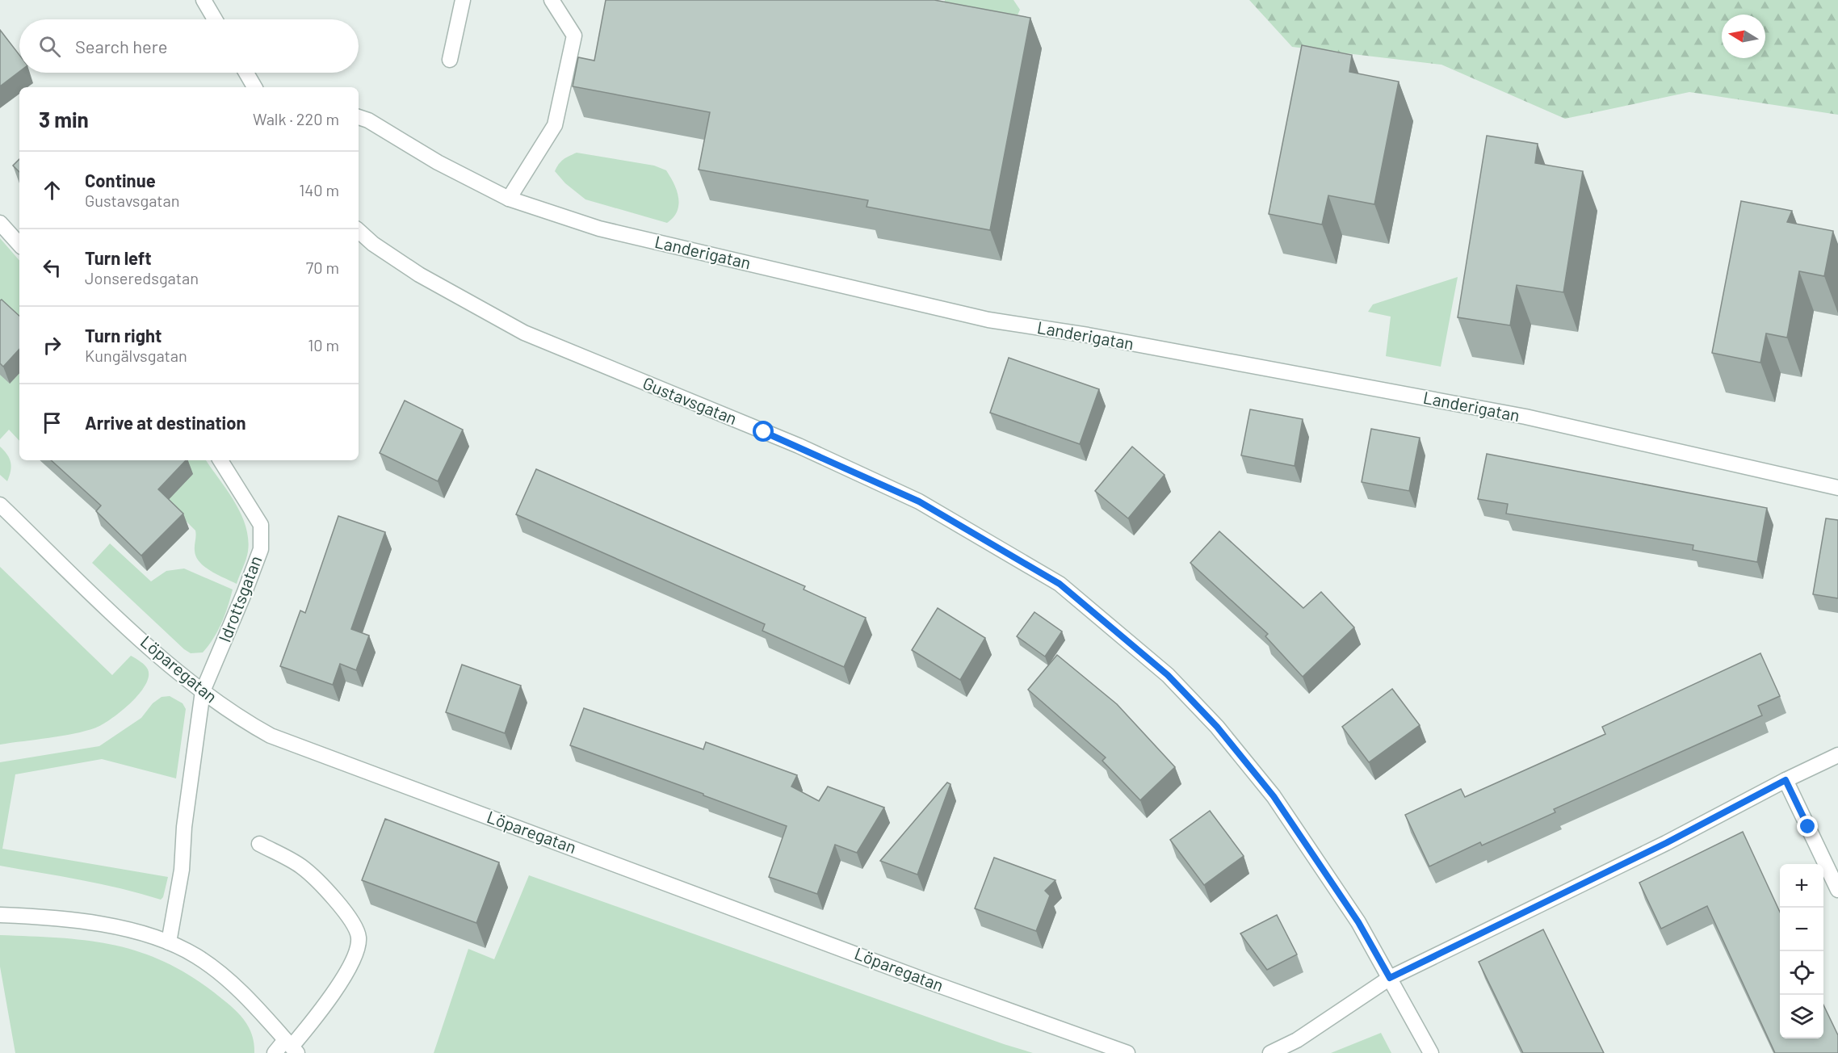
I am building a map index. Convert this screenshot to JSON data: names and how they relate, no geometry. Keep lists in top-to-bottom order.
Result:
{
  "streets": {
    "street": [
      "Landerigatan",
      "Gustavsgatan",
      "Idrottsgatan",
      "Löparegatan"
    ]
  },
  "crossings": [
    ["Idrottsgatan", "Löparegatan"]
  ],
  "north": "left",
  "page": {
    "search": "Search here",
    "heading": ["3 min", "Walk · 220 m"],
    "list": [
      ["Continue", "Gustavsgatan", "140 m"],
      ["Turn left", "Jonseredsgatan", "70 m"],
      ["Turn right", "Kungälvsgatan", "10 m"],
      "Arrive at destination"
    ],
    "map_buttons": ["+", "−"]
  }
}
